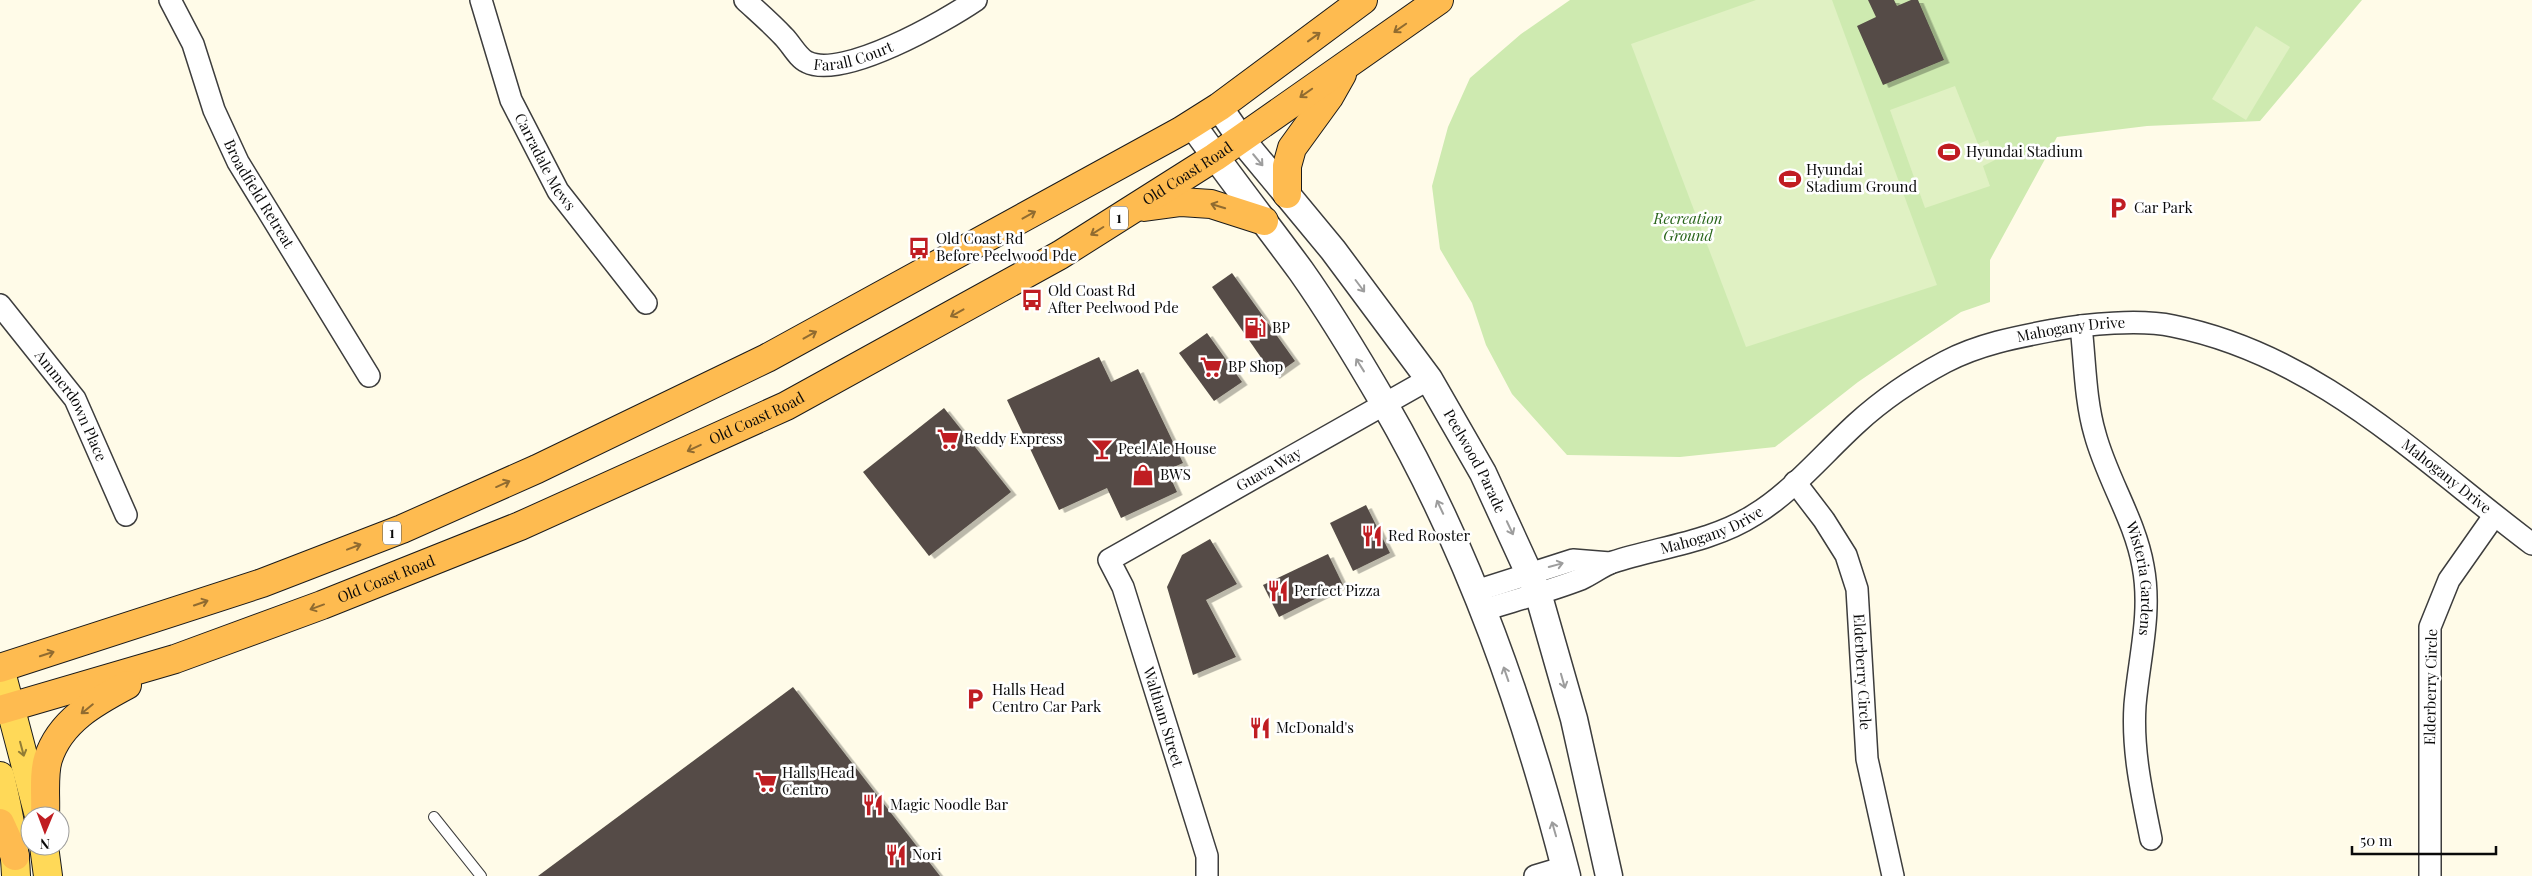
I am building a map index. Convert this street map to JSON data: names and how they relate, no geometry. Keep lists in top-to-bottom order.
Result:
{
  "streets": {
    "highway": ["Old Coast Road", "1"],
    "street": [
      "Farall Court",
      "Carradale Mews",
      "Broadfield Retreat",
      "Mahogany Drive",
      "Ammerdown Place",
      "Peelwood Parade",
      "Guava Way",
      "Wisteria Gardens",
      "Elderberry Circle",
      "Waltham Street"
    ]
  },
  "crossings": [
    ["Old Coast Road", "Peelwood Parade"],
    ["1", "Peelwood Parade"],
    ["Mahogany Drive", "Peelwood Parade"],
    ["Mahogany Drive", "Wisteria Gardens"],
    ["Mahogany Drive", "Elderberry Circle"],
    ["Peelwood Parade", "Guava Way"],
    ["Guava Way", "Waltham Street"]
  ],
  "parks": ["Recreation Ground"],
  "places": {
    "sports": ["Hyundai Stadium", "Hyundai Stadium Ground"],
    "parking": ["Car Park", "Halls Head Centro Car Park"],
    "bus stop": ["Old Coast Rd Before Peelwood Pde", "Old Coast Rd After Peelwood Pde"],
    "fuel station": ["BP"],
    "supermarket": ["BP Shop", "Reddy Express", "Halls Head Centro"],
    "bar": ["Peel Ale House"],
    "shop": ["BWS"],
    "restaurant": [
      "Red Rooster",
      "Perfect Pizza",
      "McDonald's",
      "Magic Noodle Bar",
      "Nori"
    ]
  },
  "scale_bar": "50 m",
  "north": "bottom"
}
